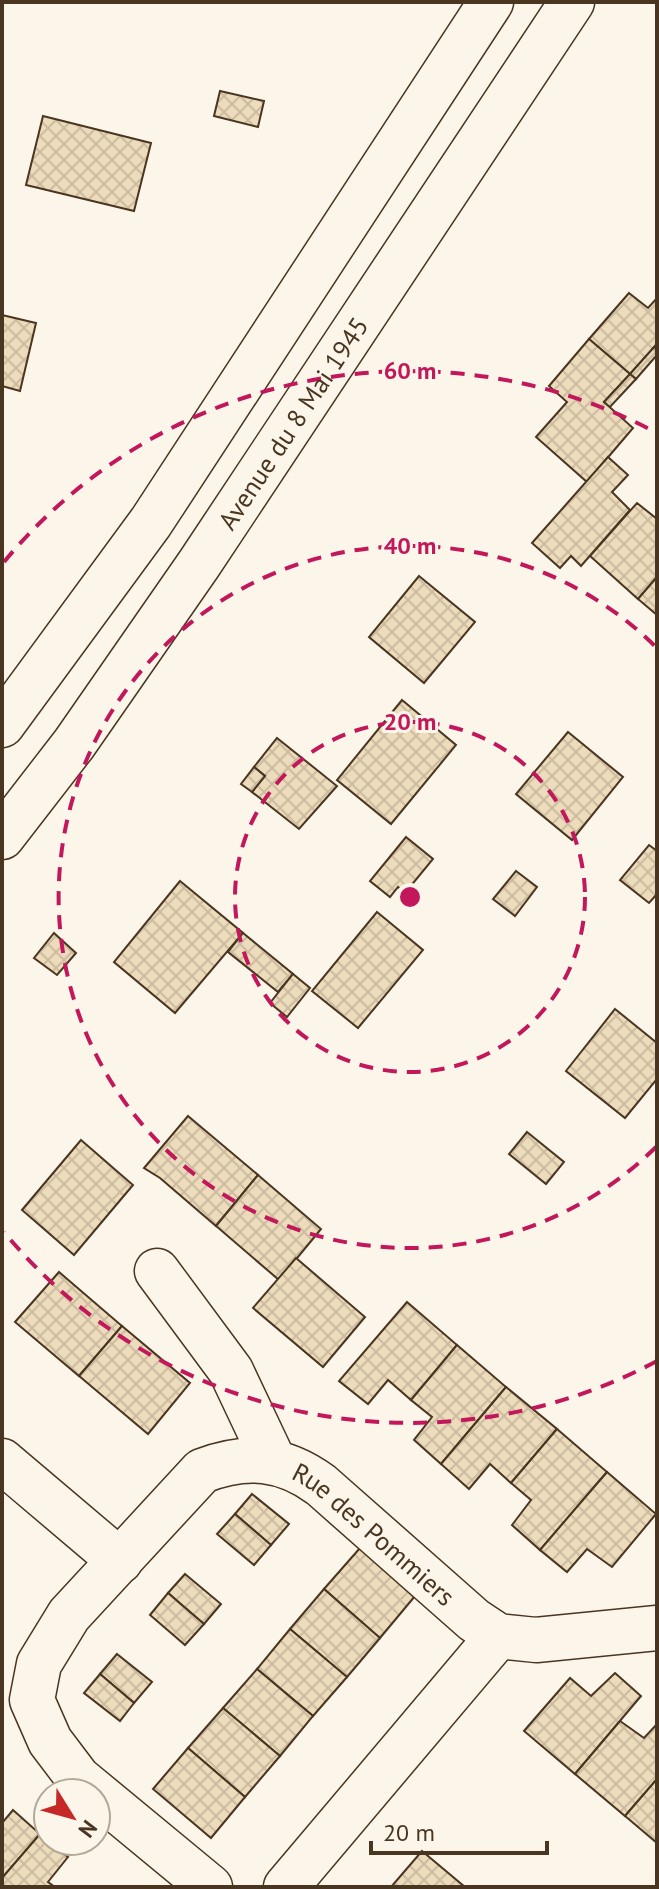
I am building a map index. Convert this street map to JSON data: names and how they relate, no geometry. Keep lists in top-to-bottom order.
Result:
{
  "streets": {
    "main road": ["Avenue du 8 Mai 1945", "Rue des Pommiers"]
  },
  "scale_bar": "20 m",
  "north": "bottom right",
  "rings": ["60 m", "40 m", "20 m"]
}
